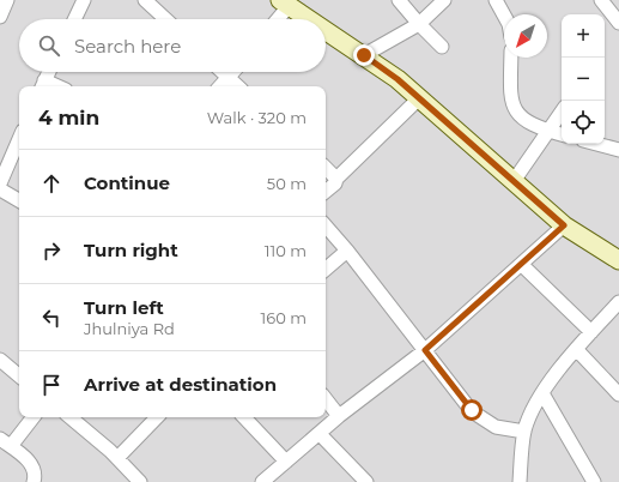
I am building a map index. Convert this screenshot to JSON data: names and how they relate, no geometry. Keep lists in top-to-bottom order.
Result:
{
  "north": "bottom left",
  "page": {
    "map_buttons": ["+", "−"],
    "search": "Search here",
    "heading": ["4 min", "Walk · 320 m"],
    "list": [
      ["Continue", "50 m"],
      ["Turn right", "110 m"],
      ["Turn left", "Jhulniya Rd", "160 m"],
      "Arrive at destination"
    ]
  }
}
